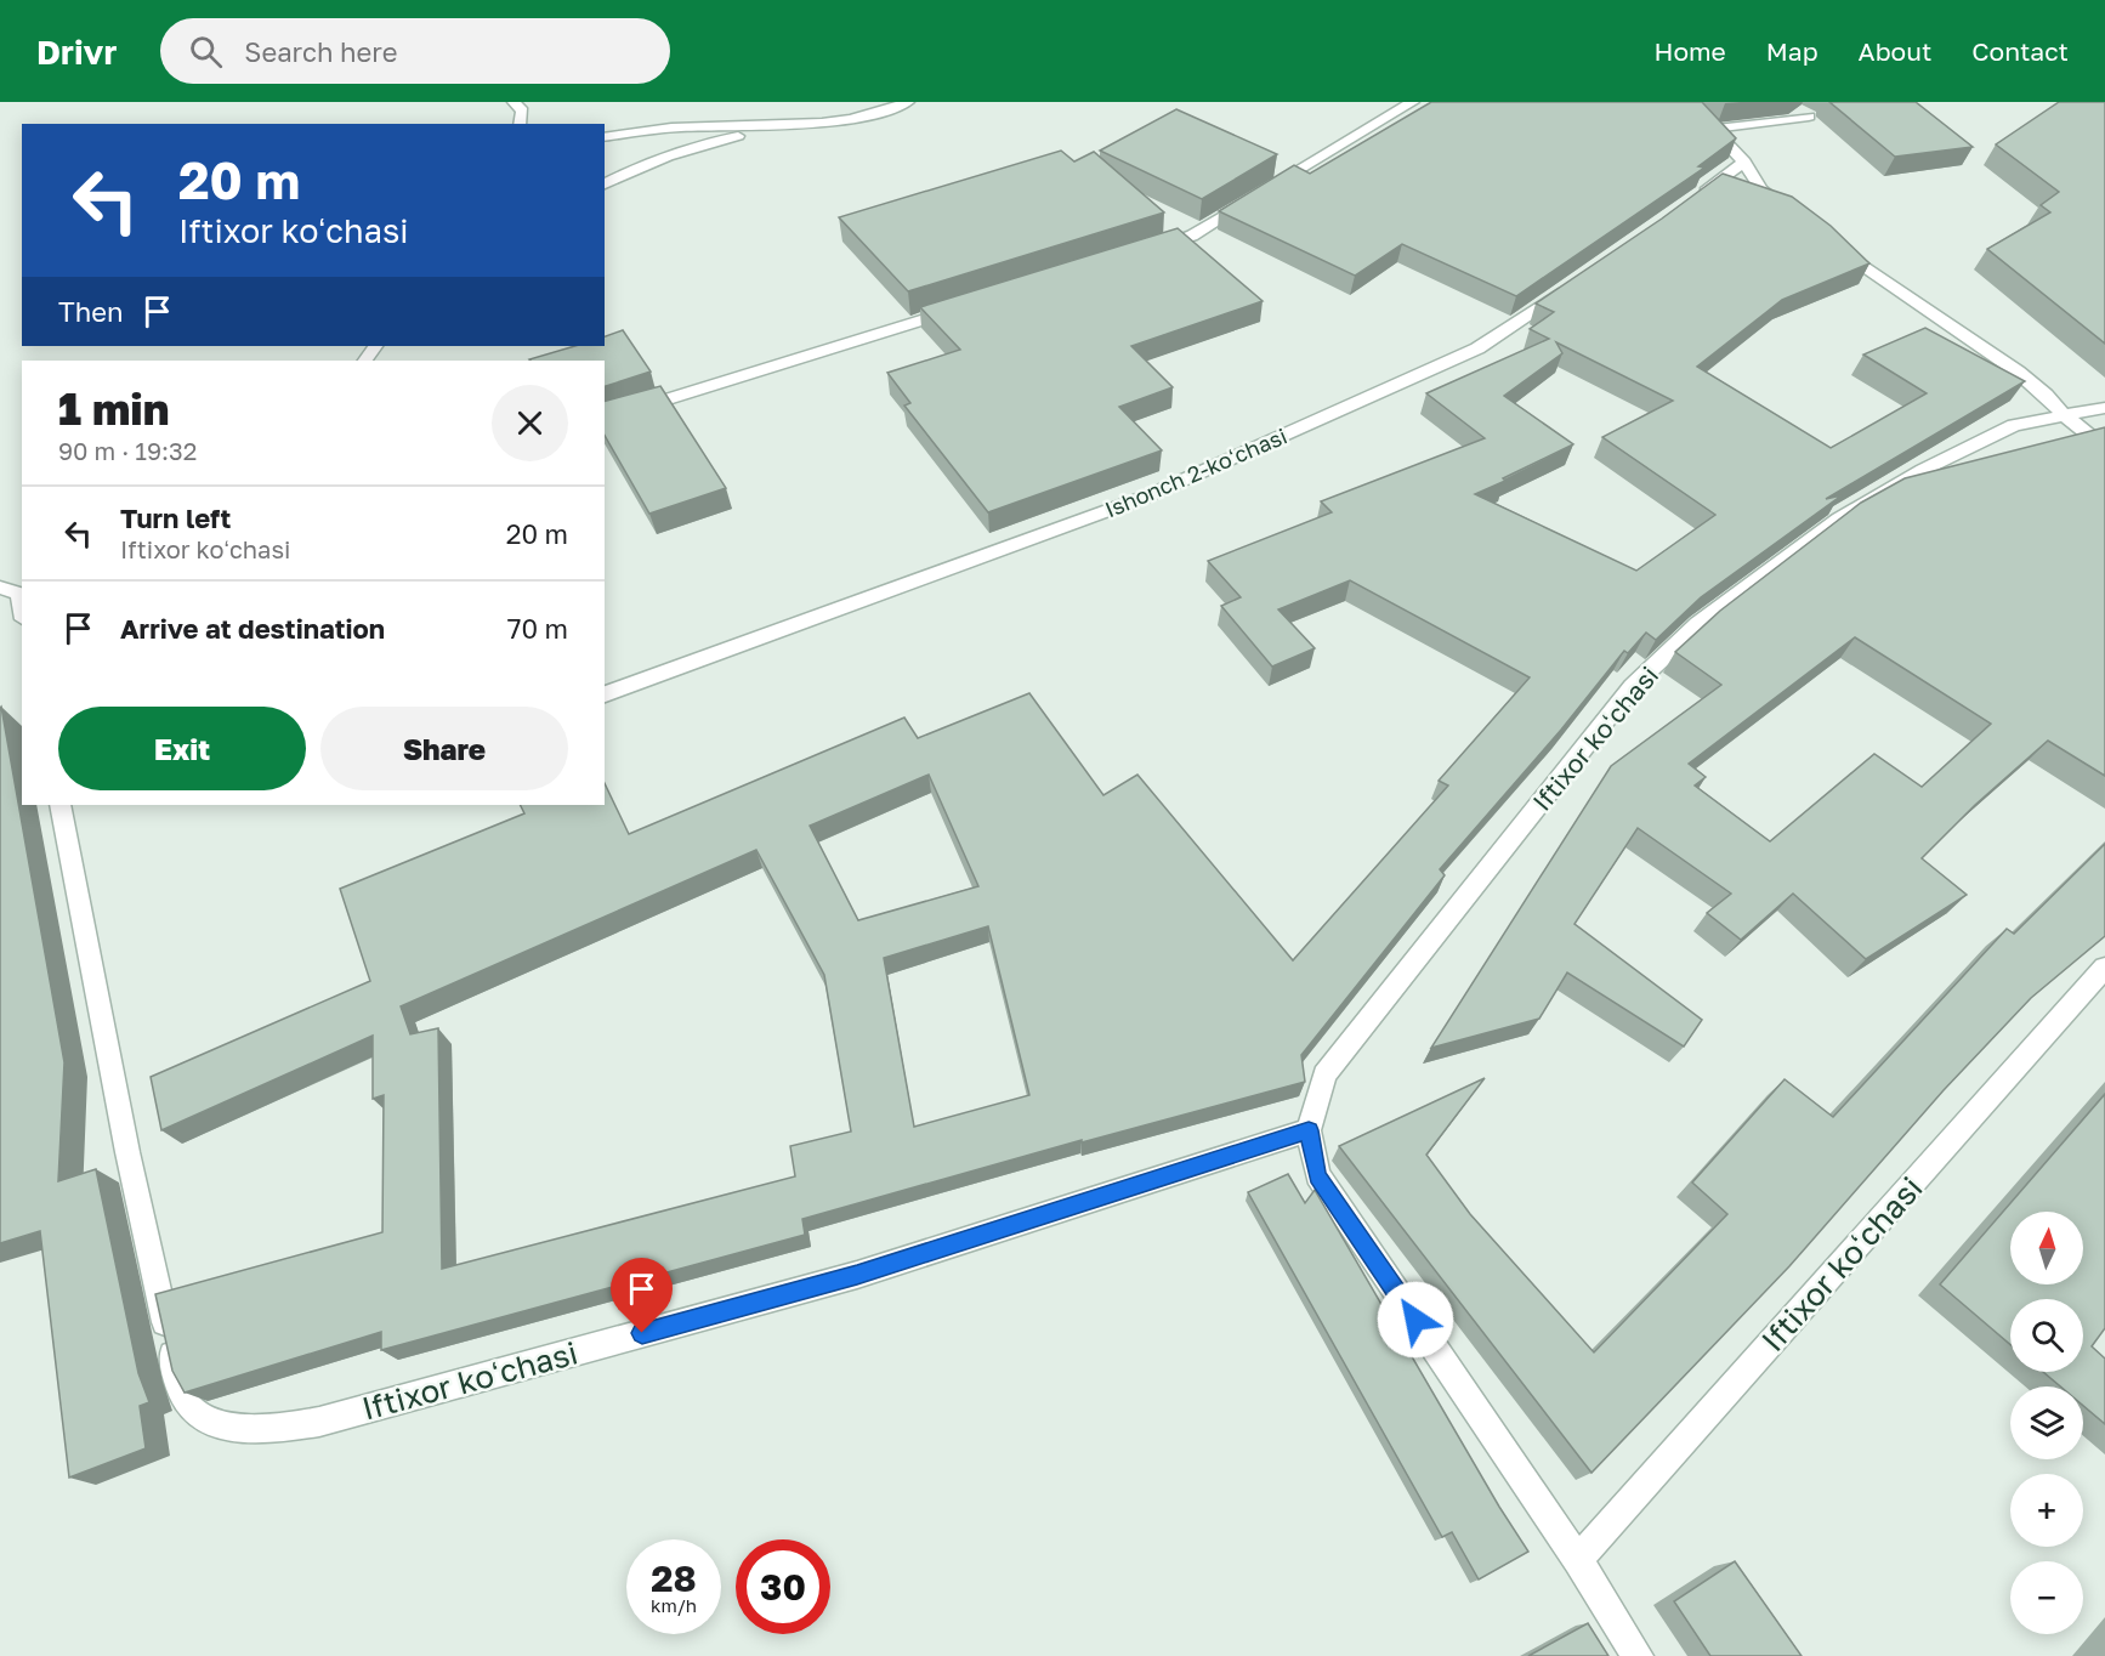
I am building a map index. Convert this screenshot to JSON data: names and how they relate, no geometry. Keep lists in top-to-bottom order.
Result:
{
  "streets": {
    "street": ["Ishonch 2-koʻchasi", "Iftixor koʻchasi"]
  },
  "north": "top",
  "page": {
    "header": "Drivr",
    "search": "Search here",
    "nav": [
      "Home",
      "Map",
      "About",
      "Contact"
    ],
    "turn": ["20 m", "Iftixor koʻchasi"],
    "then": "Then",
    "heading": ["1 min", "90 m · 19:32"],
    "list": [
      {
        "name": "Turn left",
        "note": "Iftixor koʻchasi",
        "value": "20 m"
      },
      {
        "name": "Arrive at destination",
        "value": "70 m"
      }
    ],
    "buttons": ["Exit", "Share"],
    "map_buttons": ["+", "−"],
    "speed": "28 km/h",
    "limit": "30"
  }
}
